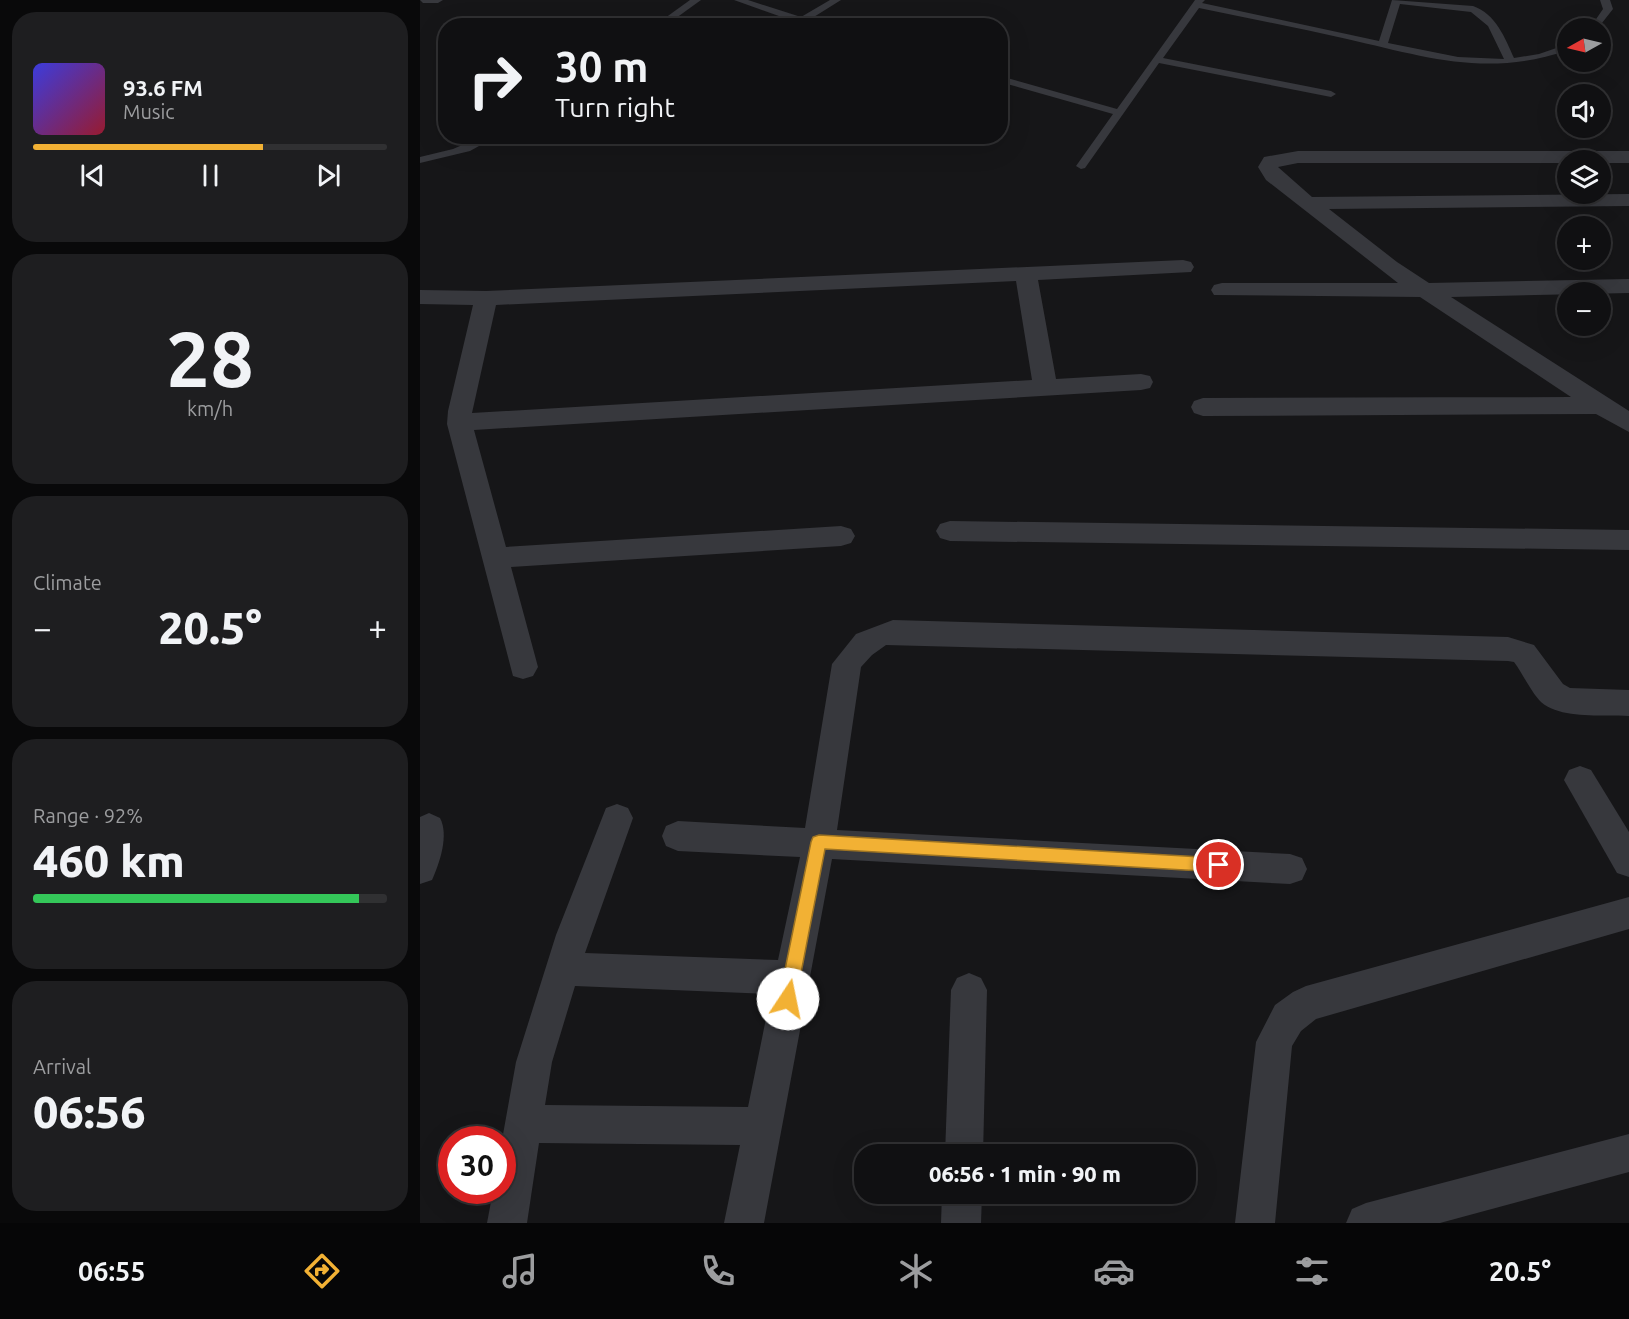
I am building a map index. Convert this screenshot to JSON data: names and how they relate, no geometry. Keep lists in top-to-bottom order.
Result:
{
  "north": "left",
  "page": {
    "map_buttons": ["+", "−"],
    "turn": ["30 m", "Turn right"],
    "song": ["93.6 FM", "Music"],
    "tile": [
      ["28", "km/h"],
      "Climate",
      ["Range · 92%", "460 km"],
      ["Arrival", "06:56"]
    ],
    "heat": ["−", "20.5°", "+"],
    "limit": "30",
    "trip": "06:56 · 1 min · 90 m",
    "tabs": ["06:55", "20.5°"]
  }
}
